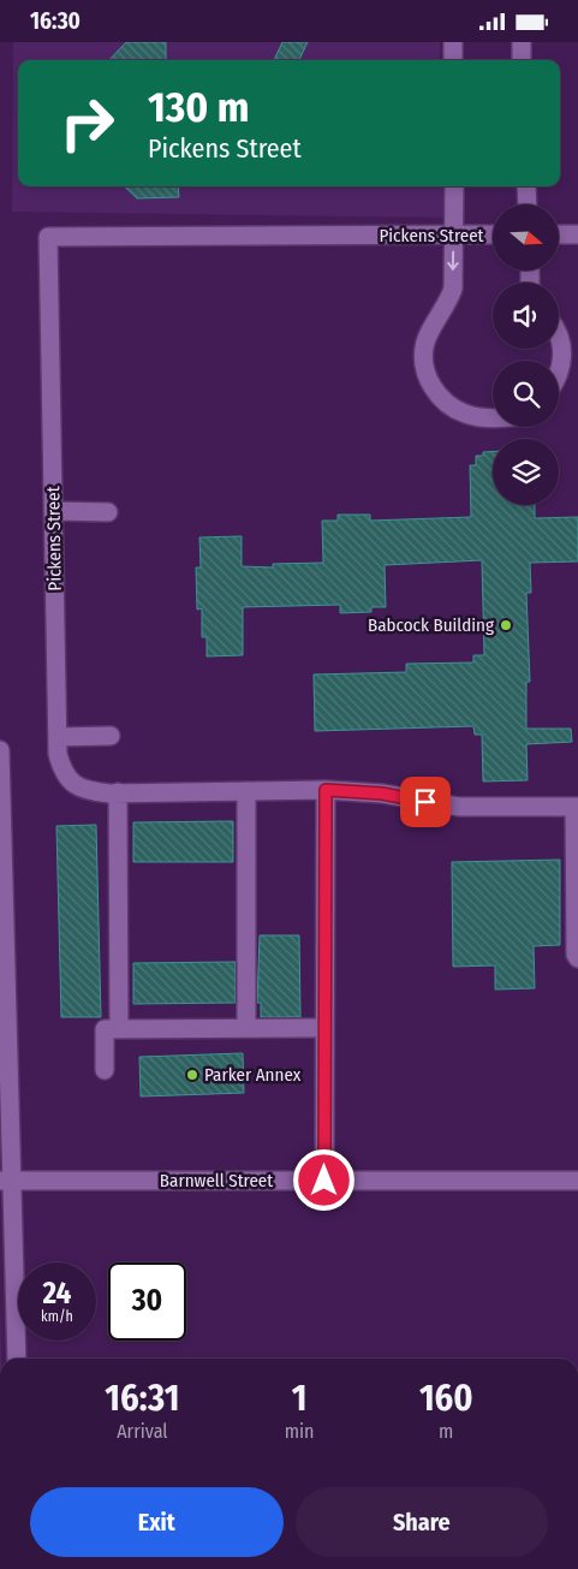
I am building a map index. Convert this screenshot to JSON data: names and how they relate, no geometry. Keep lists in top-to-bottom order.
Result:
{
  "streets": {
    "street": ["Pickens Street", "Barnwell Street"]
  },
  "places": ["Babcock Building", "Parker Annex"],
  "north": "right",
  "page": {
    "status": "16:30",
    "turn": ["130 m", "Pickens Street"],
    "speed": "24 km/h",
    "limit": "30",
    "eta": [
      "16:31",
      "Arrival",
      "1",
      "min",
      "160",
      "m"
    ],
    "buttons": ["Exit", "Share"]
  }
}
